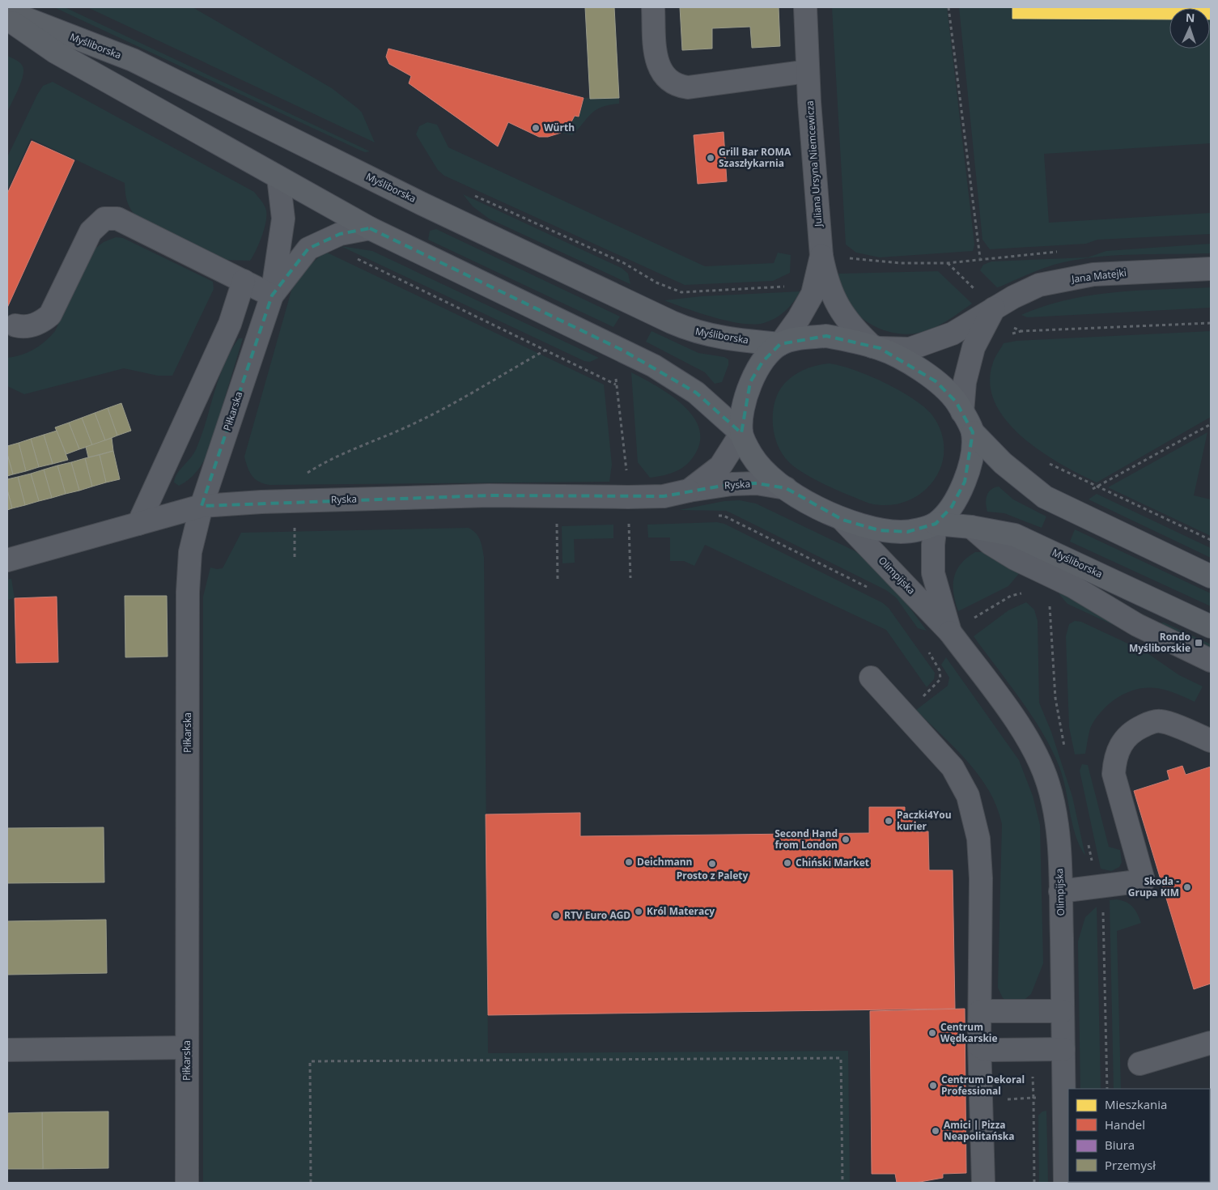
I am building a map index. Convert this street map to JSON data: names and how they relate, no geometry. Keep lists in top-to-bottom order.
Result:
{
  "streets": {
    "main road": ["Myśliborska"],
    "street": [
      "Juliana Ursyna Niemcewicza",
      "Jana Matejki",
      "Piłkarska",
      "Ryska",
      "Olimpijska"
    ]
  },
  "crossings": [
    ["Myśliborska", "Juliana Ursyna Niemcewicza"],
    ["Myśliborska", "Olimpijska"],
    ["Juliana Ursyna Niemcewicza", "Jana Matejki"],
    ["Piłkarska", "Ryska"]
  ],
  "places": {
    "other": [
      "Würth",
      "Grill Bar ROMA Szaszłykarnia",
      "Paczki4You kurier",
      "Second Hand from London",
      "Deichmann",
      "Chiński Market",
      "Prosto z Palety",
      "Skoda - Grupa KIM",
      "Król Materacy",
      "RTV Euro AGD",
      "Centrum Wędkarskie",
      "Centrum Dekoral Professional",
      "Amici | Pizza Neapolitańska"
    ],
    "transit": ["Rondo Myśliborskie"]
  },
  "legend": [
    "Mieszkania",
    "Handel",
    "Biura",
    "Przemysł"
  ],
  "north": "top"
}
